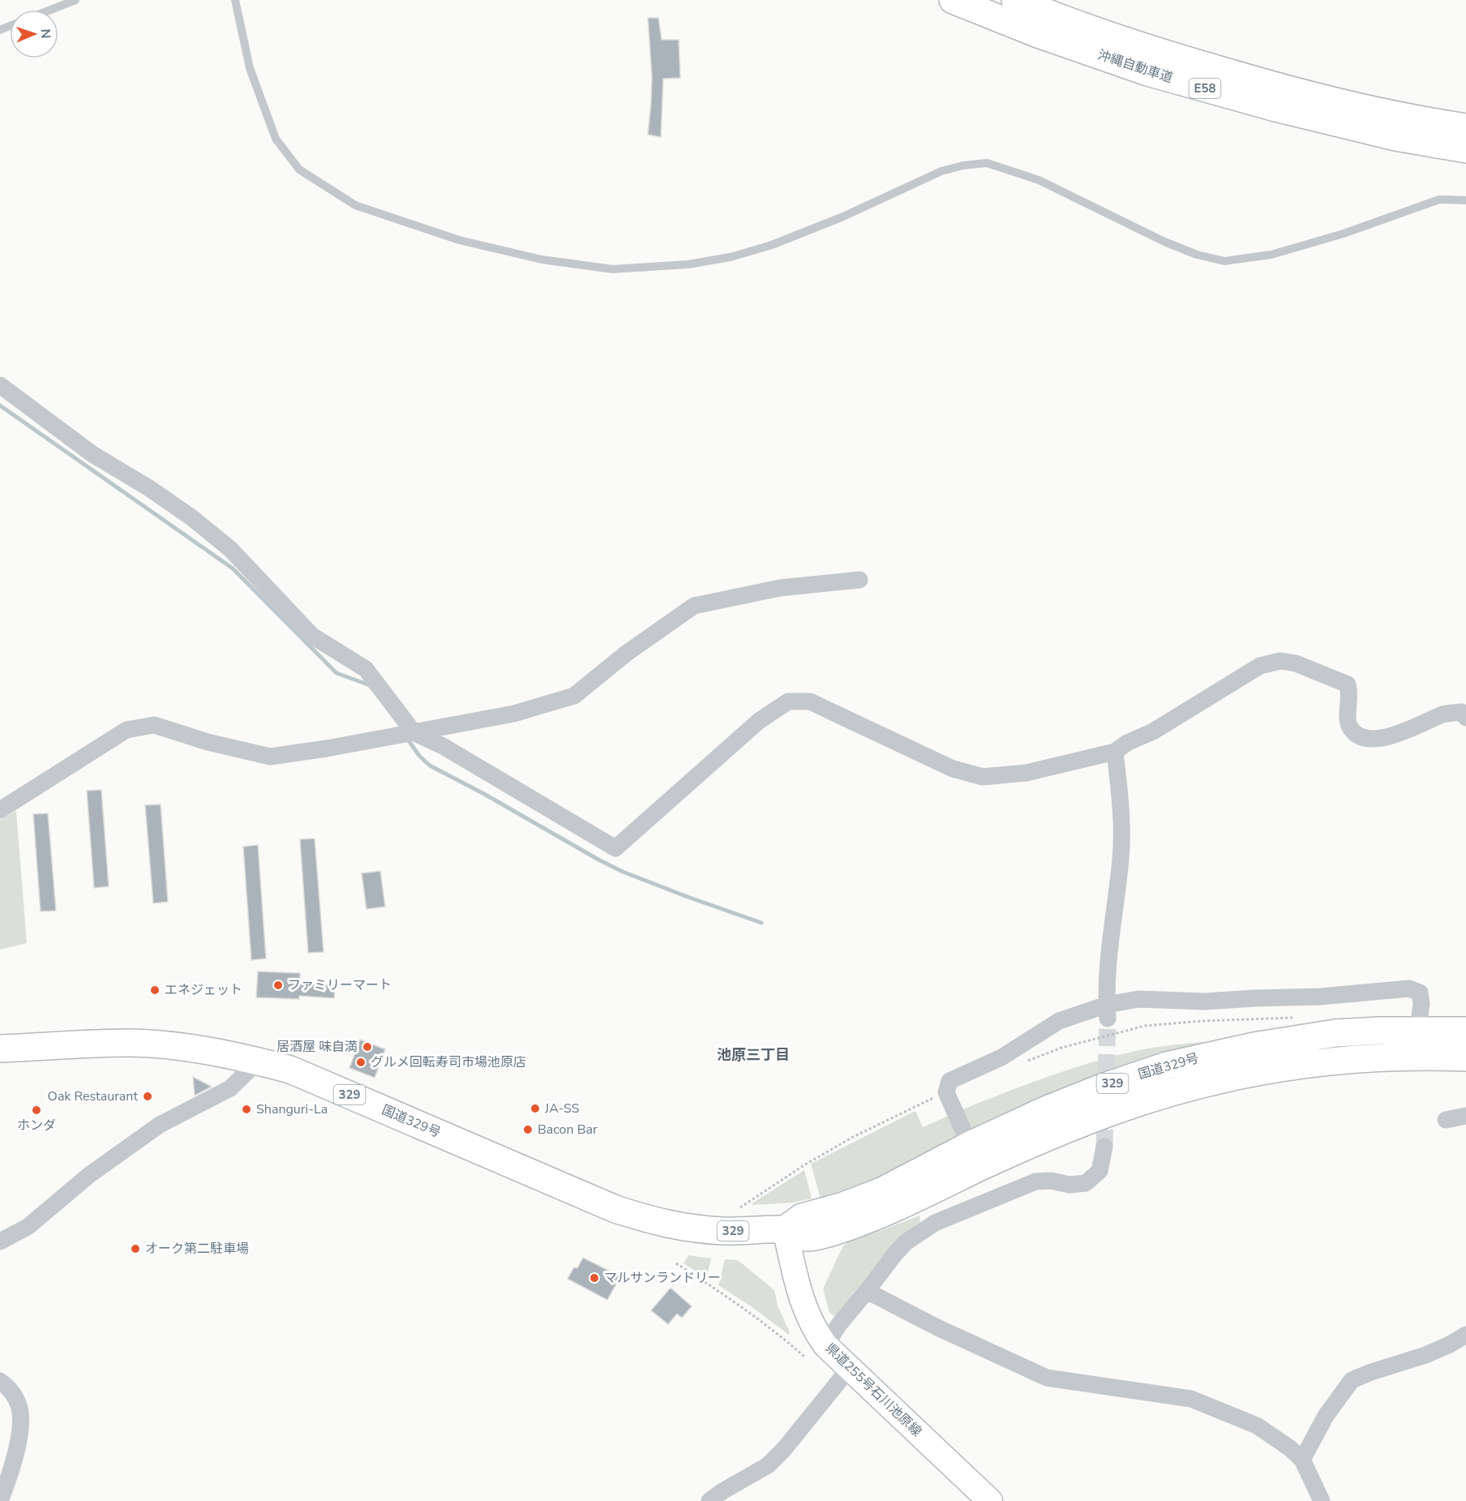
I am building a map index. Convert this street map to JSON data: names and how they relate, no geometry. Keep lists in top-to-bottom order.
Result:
{
  "streets": {
    "highway": [
      "沖縄自動車道",
      "E58",
      "国道329号",
      "329"
    ],
    "main road": ["県道255号石川池原線"]
  },
  "crossings": [
    ["国道329号", "県道255号石川池原線"]
  ],
  "districts": ["池原三丁目"],
  "places": [
    "ファミリーマート",
    "エネジェット",
    "居酒屋 味自満",
    "グルメ回転寿司市場池原店",
    "Oak Restaurant",
    "JA-SS",
    "Shanguri-La",
    "ホンダ",
    "Bacon Bar",
    "オーク第二駐車場",
    "マルサンランドリー"
  ],
  "north": "right"
}
